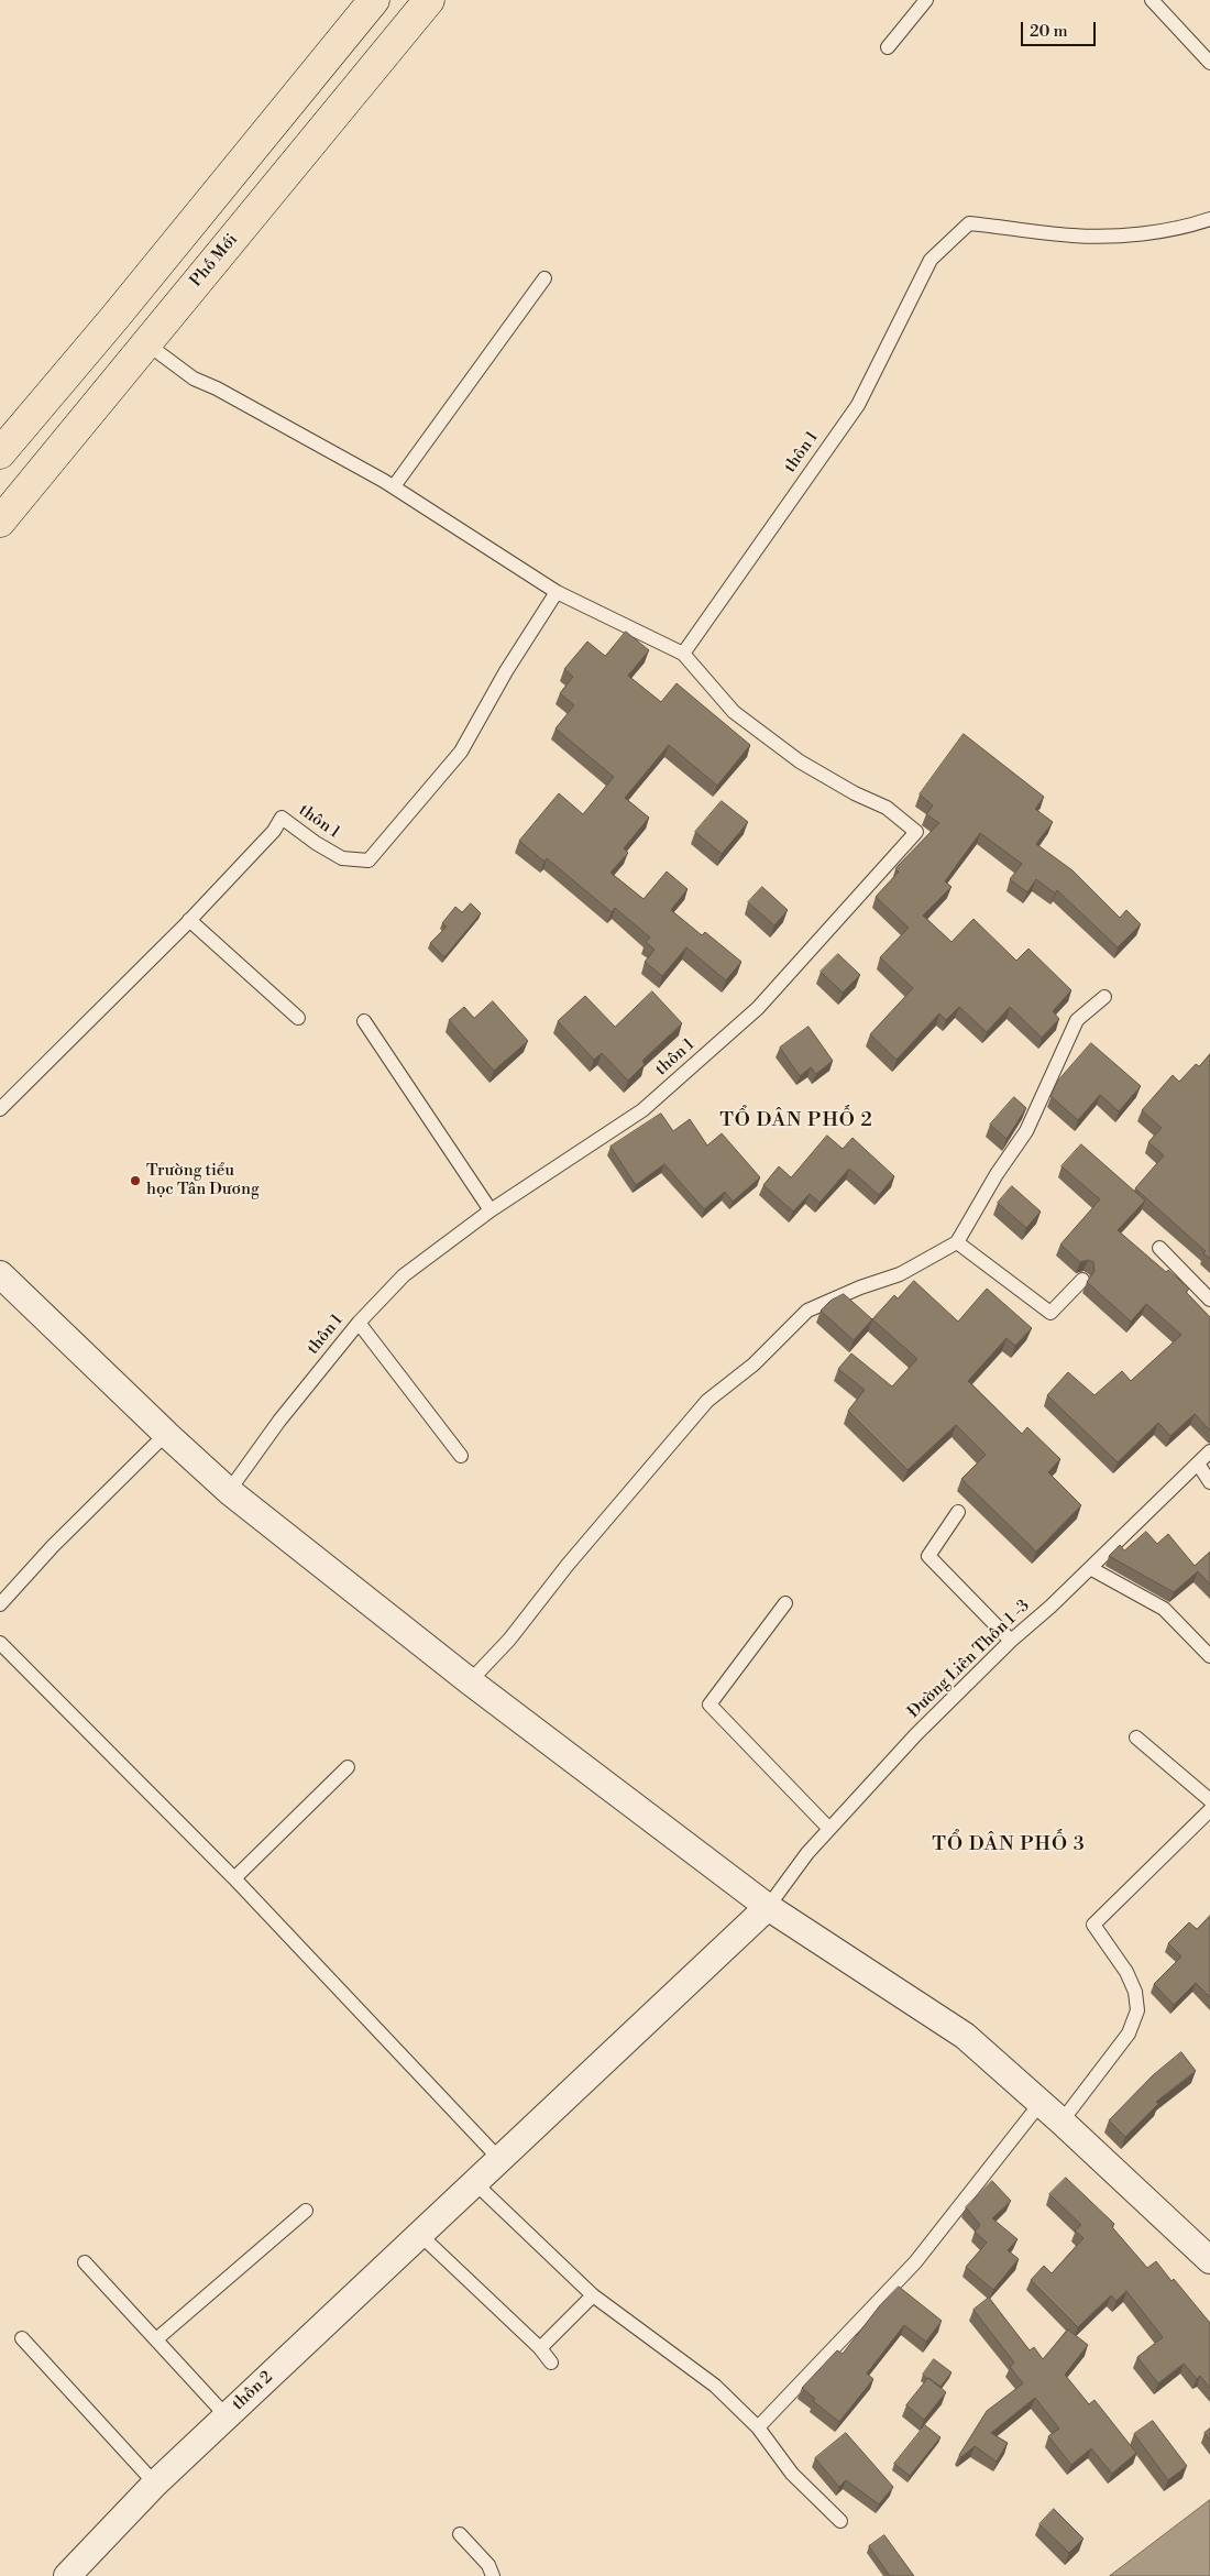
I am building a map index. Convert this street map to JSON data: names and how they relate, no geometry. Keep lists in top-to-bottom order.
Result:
{
  "streets": {
    "main road": ["Phố Mới"],
    "street": ["thôn 2"],
    "lane": ["thôn 1", "Đường Liên Thôn 1 -3"]
  },
  "crossings": [
    ["Đường Liên Thôn 1 -3", "thôn 2"]
  ],
  "districts": ["TỔ DÂN PHỐ 2", "TỔ DÂN PHỐ 3"],
  "places": ["Trường tiểu học Tân Dương"],
  "scale_bar": "20 m"
}
